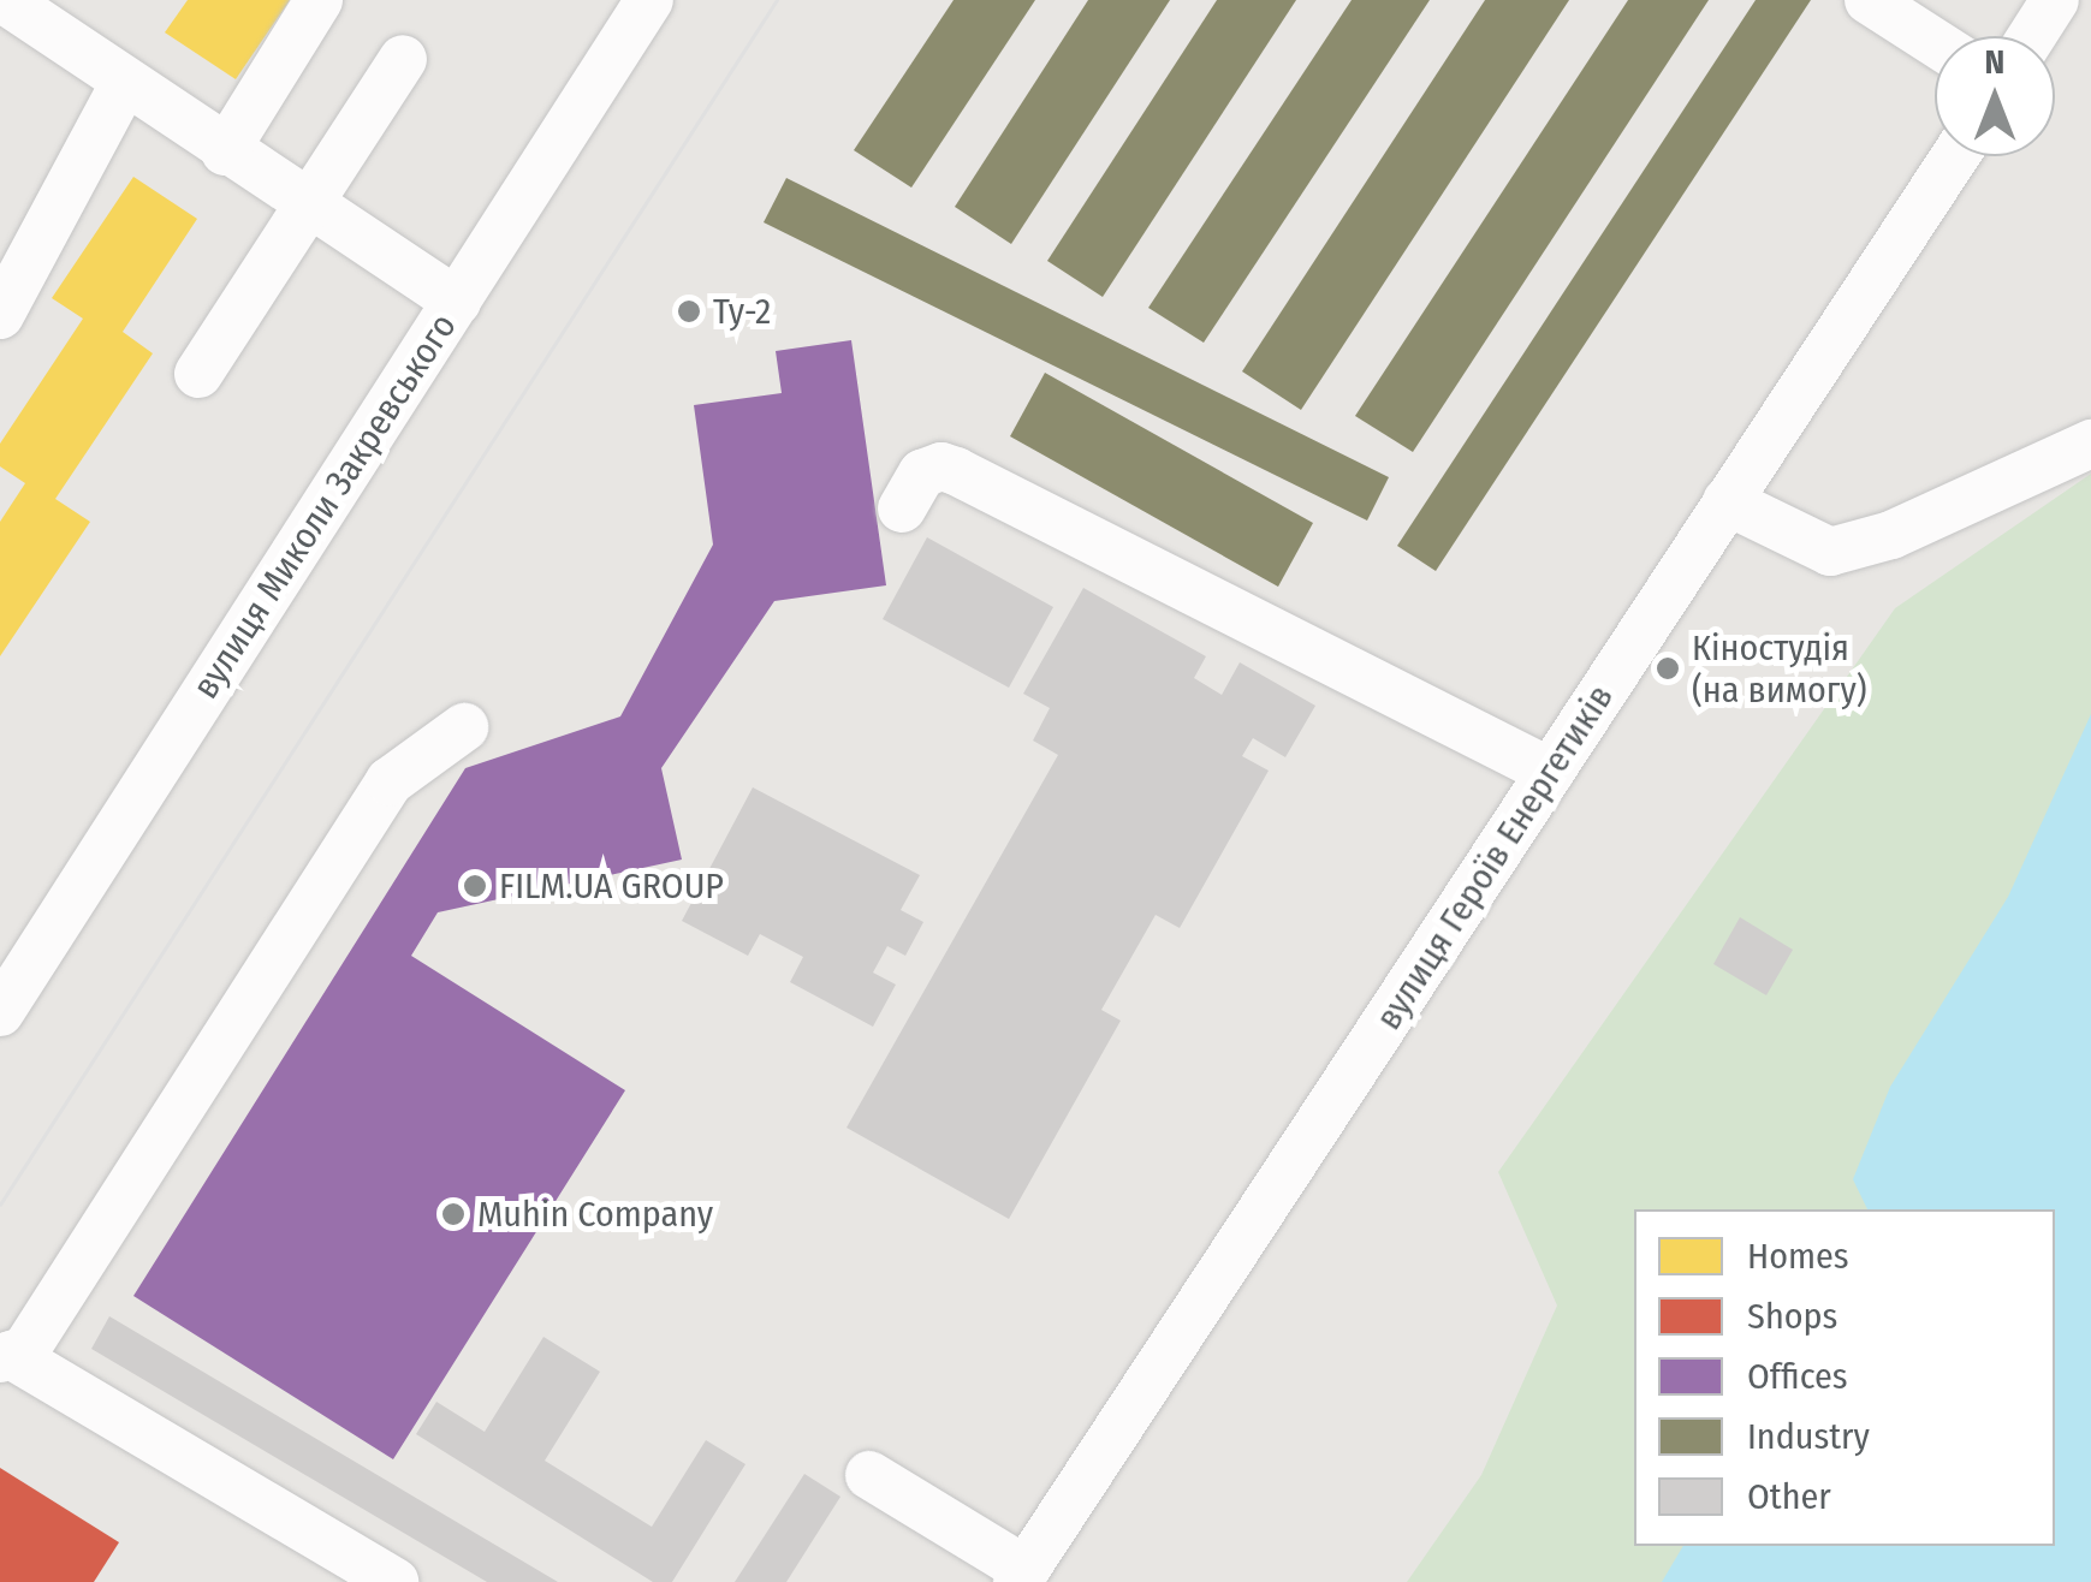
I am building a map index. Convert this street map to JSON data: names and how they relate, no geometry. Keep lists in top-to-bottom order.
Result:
{
  "streets": {
    "street": ["вулиця Миколи Закревського", "вулиця Героїв Енергетиків"]
  },
  "places": [
    "Ту-2",
    "Кіностудія (на вимогу)",
    "FILM.UA GROUP",
    "Muhin Company"
  ],
  "legend": [
    "Homes",
    "Shops",
    "Offices",
    "Industry",
    "Other"
  ],
  "north": "top"
}
